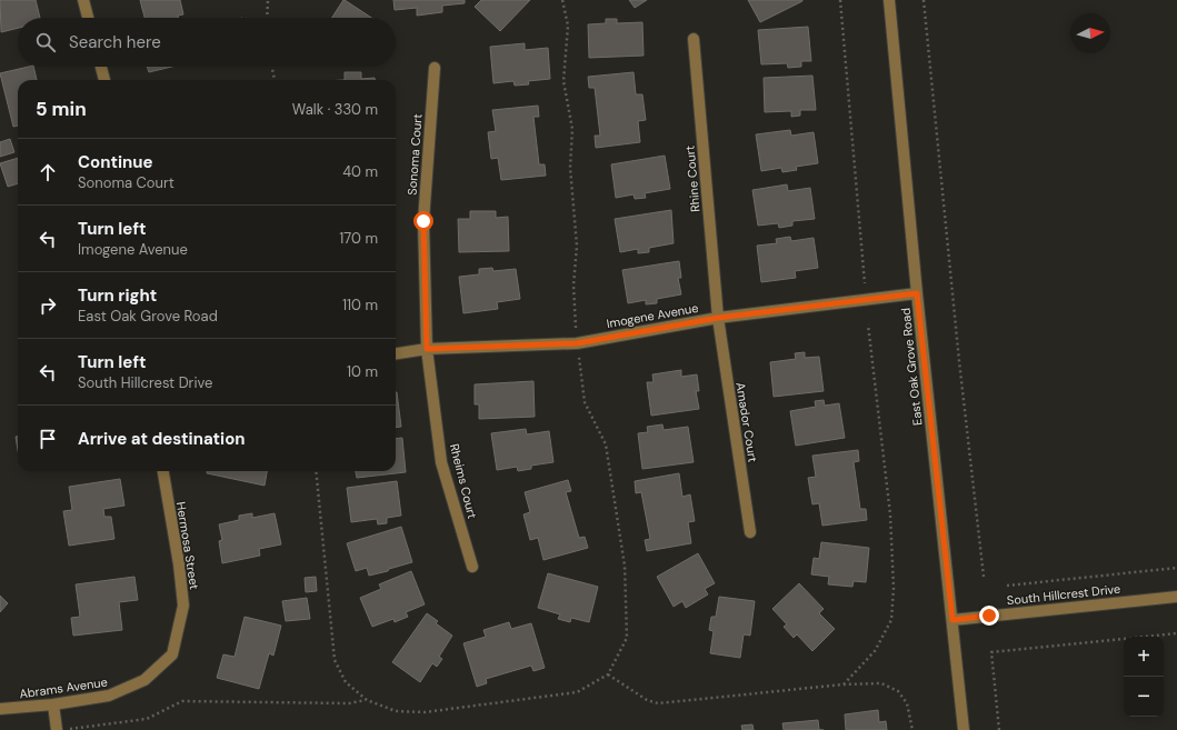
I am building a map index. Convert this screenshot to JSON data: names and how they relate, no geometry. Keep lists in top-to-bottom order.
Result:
{
  "streets": {
    "street": [
      "Sonoma Court",
      "Rhine Court",
      "Imogene Avenue",
      "East Oak Grove Road",
      "Amador Court",
      "Rheims Court",
      "Hermosa Street",
      "South Hillcrest Drive",
      "Abrams Avenue"
    ]
  },
  "crossings": [
    ["Sonoma Court", "Imogene Avenue"],
    ["Sonoma Court", "Rheims Court"],
    ["Rhine Court", "Imogene Avenue"],
    ["Rhine Court", "Amador Court"],
    ["Imogene Avenue", "East Oak Grove Road"],
    ["Imogene Avenue", "Amador Court"],
    ["Imogene Avenue", "Rheims Court"],
    ["East Oak Grove Road", "South Hillcrest Drive"],
    ["Hermosa Street", "Abrams Avenue"]
  ],
  "north": "right",
  "page": {
    "search": "Search here",
    "heading": ["5 min", "Walk · 330 m"],
    "list": [
      ["Continue", "Sonoma Court", "40 m"],
      ["Turn left", "Imogene Avenue", "170 m"],
      ["Turn right", "East Oak Grove Road", "110 m"],
      ["Turn left", "South Hillcrest Drive", "10 m"],
      "Arrive at destination"
    ],
    "map_buttons": ["+", "−"]
  }
}
